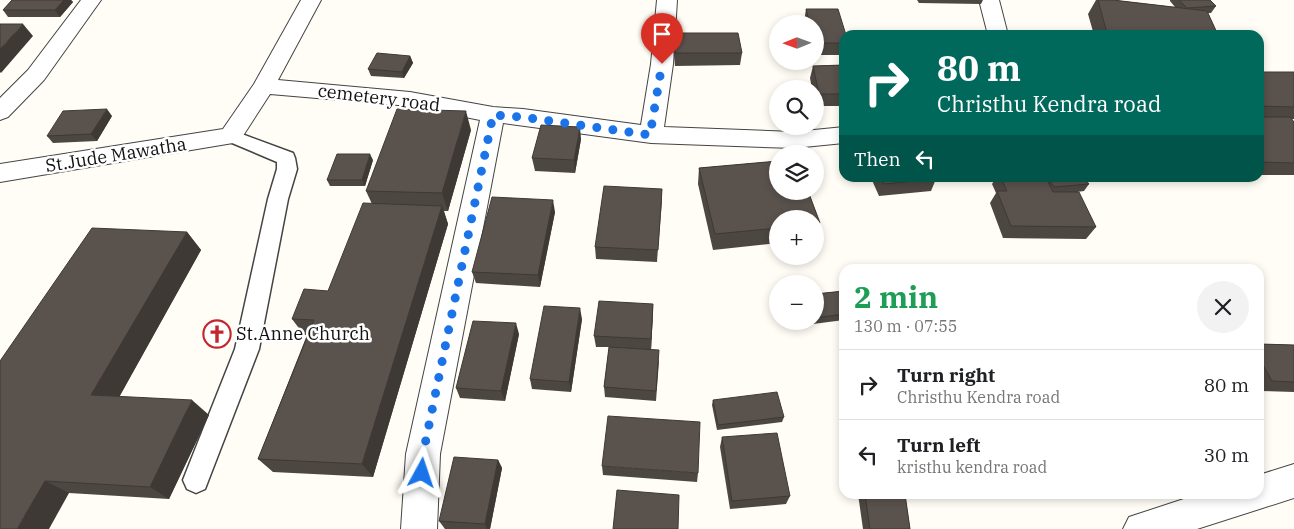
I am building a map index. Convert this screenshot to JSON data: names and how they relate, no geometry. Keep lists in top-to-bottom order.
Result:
{
  "streets": {
    "street": ["cemetery road", "St.Jude Mawatha"]
  },
  "places": {
    "church": ["St.Anne Church"]
  },
  "north": "left",
  "page": {
    "map_buttons": ["+", "−"],
    "turn": ["80 m", "Christhu Kendra road"],
    "then": "Then",
    "heading": ["2 min", "130 m · 07:55"],
    "list": [
      {
        "name": "Turn right",
        "note": "Christhu Kendra road",
        "value": "80 m"
      },
      {
        "name": "Turn left",
        "note": "kristhu kendra road",
        "value": "30 m"
      }
    ]
  }
}
